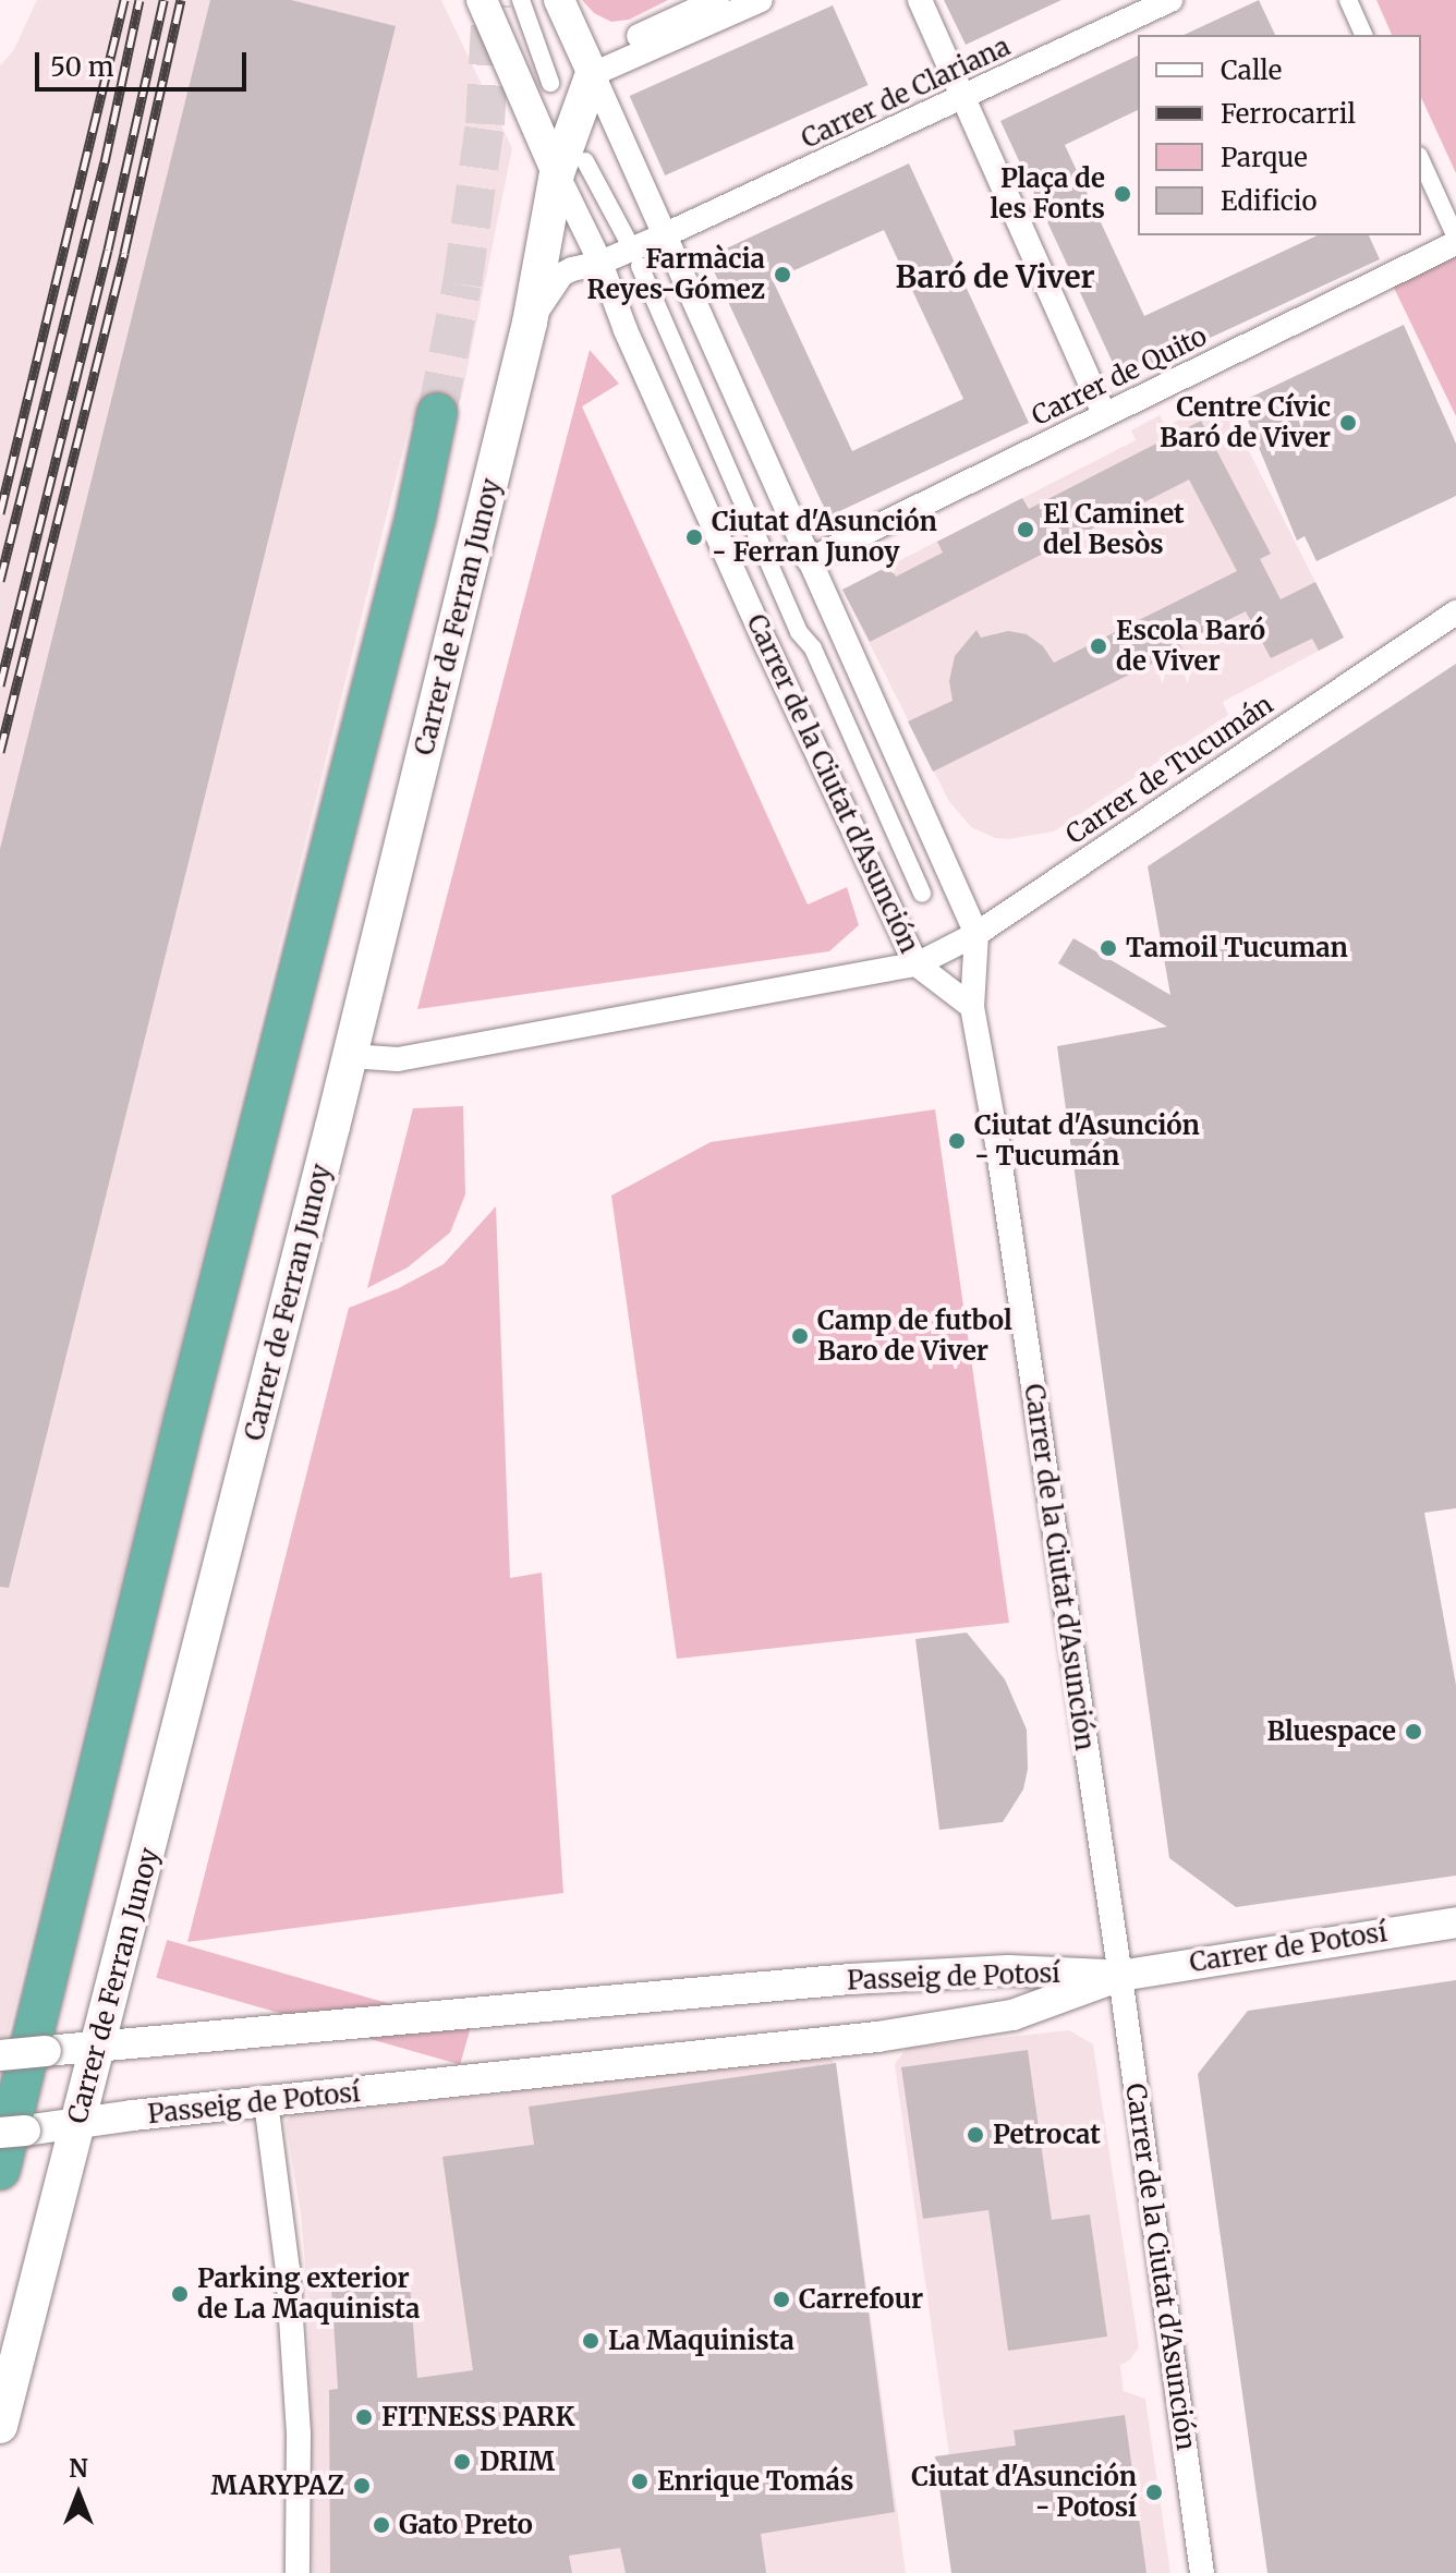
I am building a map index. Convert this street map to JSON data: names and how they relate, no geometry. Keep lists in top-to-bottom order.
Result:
{
  "streets": {
    "main road": ["Carrer de Ferran Junoy"],
    "street": [
      "Carrer de Clariana",
      "Carrer de Quito",
      "Carrer de Tucumán",
      "Carrer de la Ciutat d'Asunción",
      "Carrer de Potosí",
      "Passeig de Potosí"
    ]
  },
  "crossings": [
    ["Carrer de Clariana", "Carrer de Ferran Junoy"],
    ["Carrer de Clariana", "Carrer de la Ciutat d'Asunción"],
    ["Carrer de Ferran Junoy", "Carrer de Tucumán"],
    ["Carrer de Ferran Junoy", "Carrer de la Ciutat d'Asunción"],
    ["Carrer de Ferran Junoy", "Passeig de Potosí"],
    ["Carrer de Tucumán", "Carrer de la Ciutat d'Asunción"],
    ["Carrer de la Ciutat d'Asunción", "Carrer de Potosí"],
    ["Carrer de la Ciutat d'Asunción", "Passeig de Potosí"],
    ["Carrer de Potosí", "Passeig de Potosí"]
  ],
  "districts": ["Baró de Viver"],
  "places": [
    "Plaça de les Fonts",
    "Farmàcia Reyes-Gómez",
    "Centre Cívic Baró de Viver",
    "El Caminet del Besòs",
    "Ciutat d'Asunción - Ferran Junoy",
    "Escola Baró de Viver",
    "Tamoil Tucuman",
    "Ciutat d'Asunción - Tucumán",
    "Camp de futbol Baro de Viver",
    "Bluespace",
    "Petrocat",
    "Parking exterior de La Maquinista",
    "Carrefour",
    "La Maquinista",
    "FITNESS PARK",
    "DRIM",
    "Enrique Tomás",
    "MARYPAZ",
    "Ciutat d'Asunción - Potosí",
    "Gato Preto"
  ],
  "legend": [
    "Calle",
    "Ferrocarril",
    "Parque",
    "Edificio"
  ],
  "scale_bar": "50 m",
  "north": "top"
}
